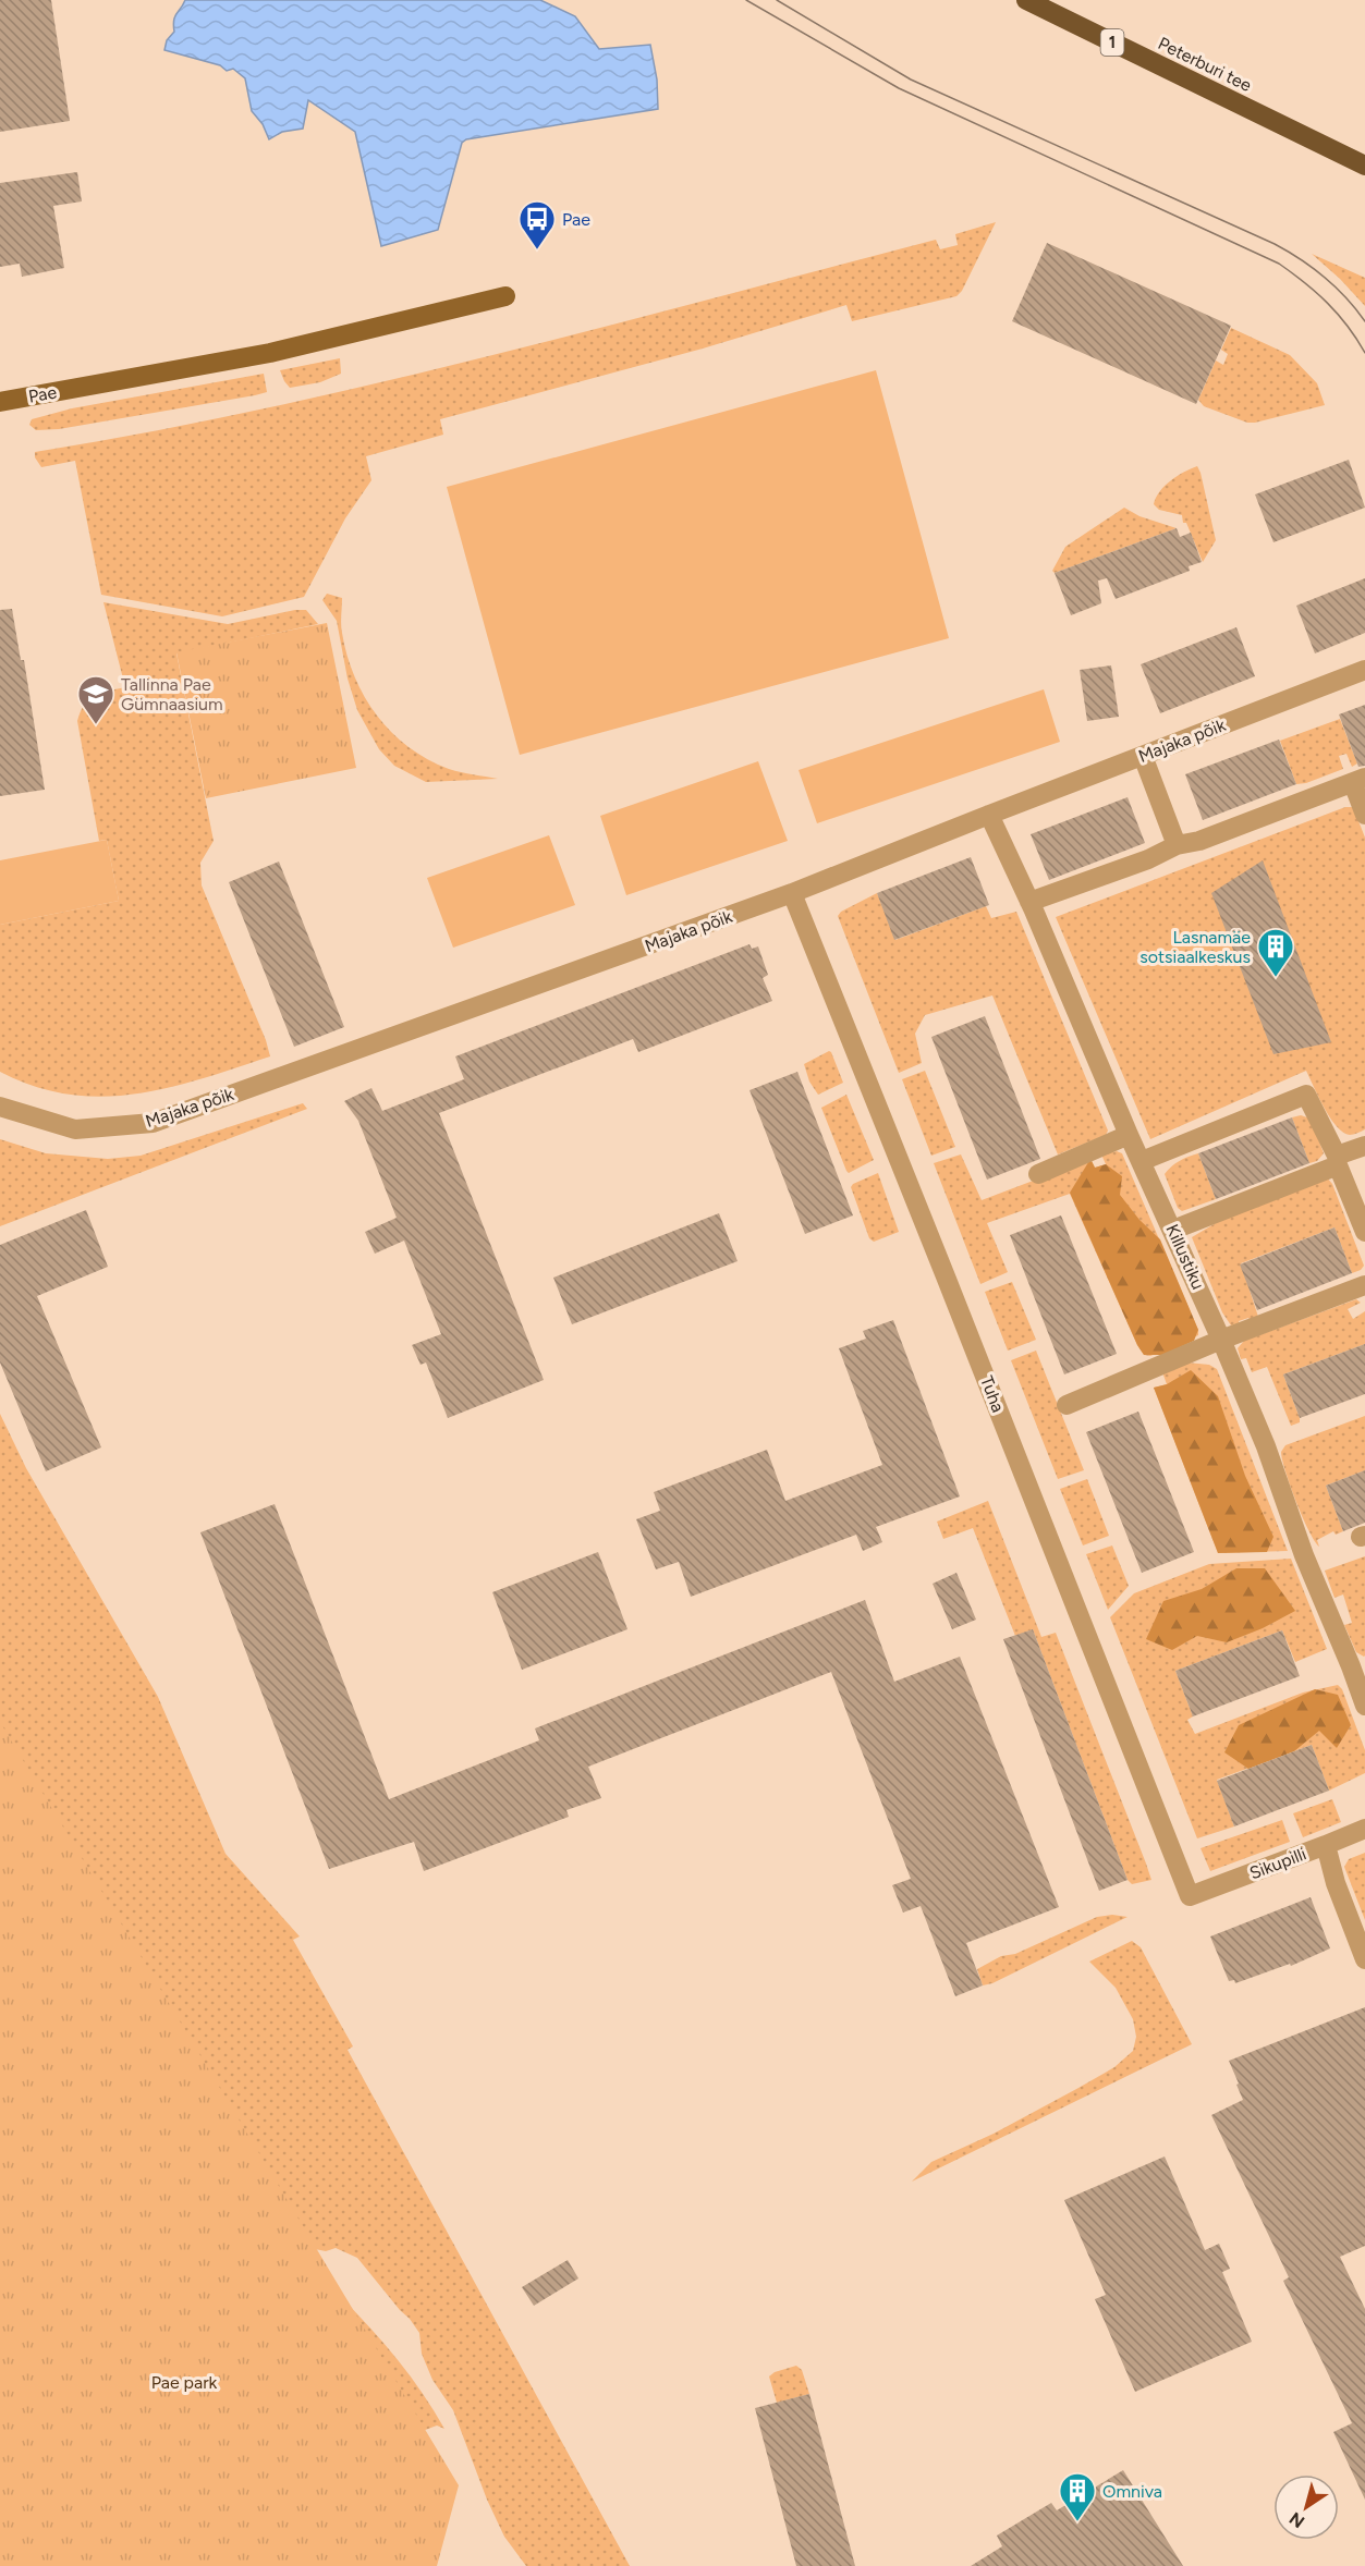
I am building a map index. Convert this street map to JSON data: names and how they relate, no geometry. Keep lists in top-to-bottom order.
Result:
{
  "streets": {
    "highway": ["1", "Peterburi tee"],
    "main road": ["Pae"],
    "street": [
      "Majaka põik",
      "Killustiku",
      "Tuha",
      "Sikupilli"
    ]
  },
  "crossings": [
    ["Majaka põik", "Killustiku"],
    ["Majaka põik", "Tuha"],
    ["Tuha", "Sikupilli"]
  ],
  "parks": ["Pae park"],
  "places": {
    "bus stop": ["Pae"],
    "school or university": ["Tallinna Pae Gümnaasium"],
    "building": ["Lasnamäe sotsiaalkeskus", "Omniva"]
  },
  "north": "bottom left"
}
